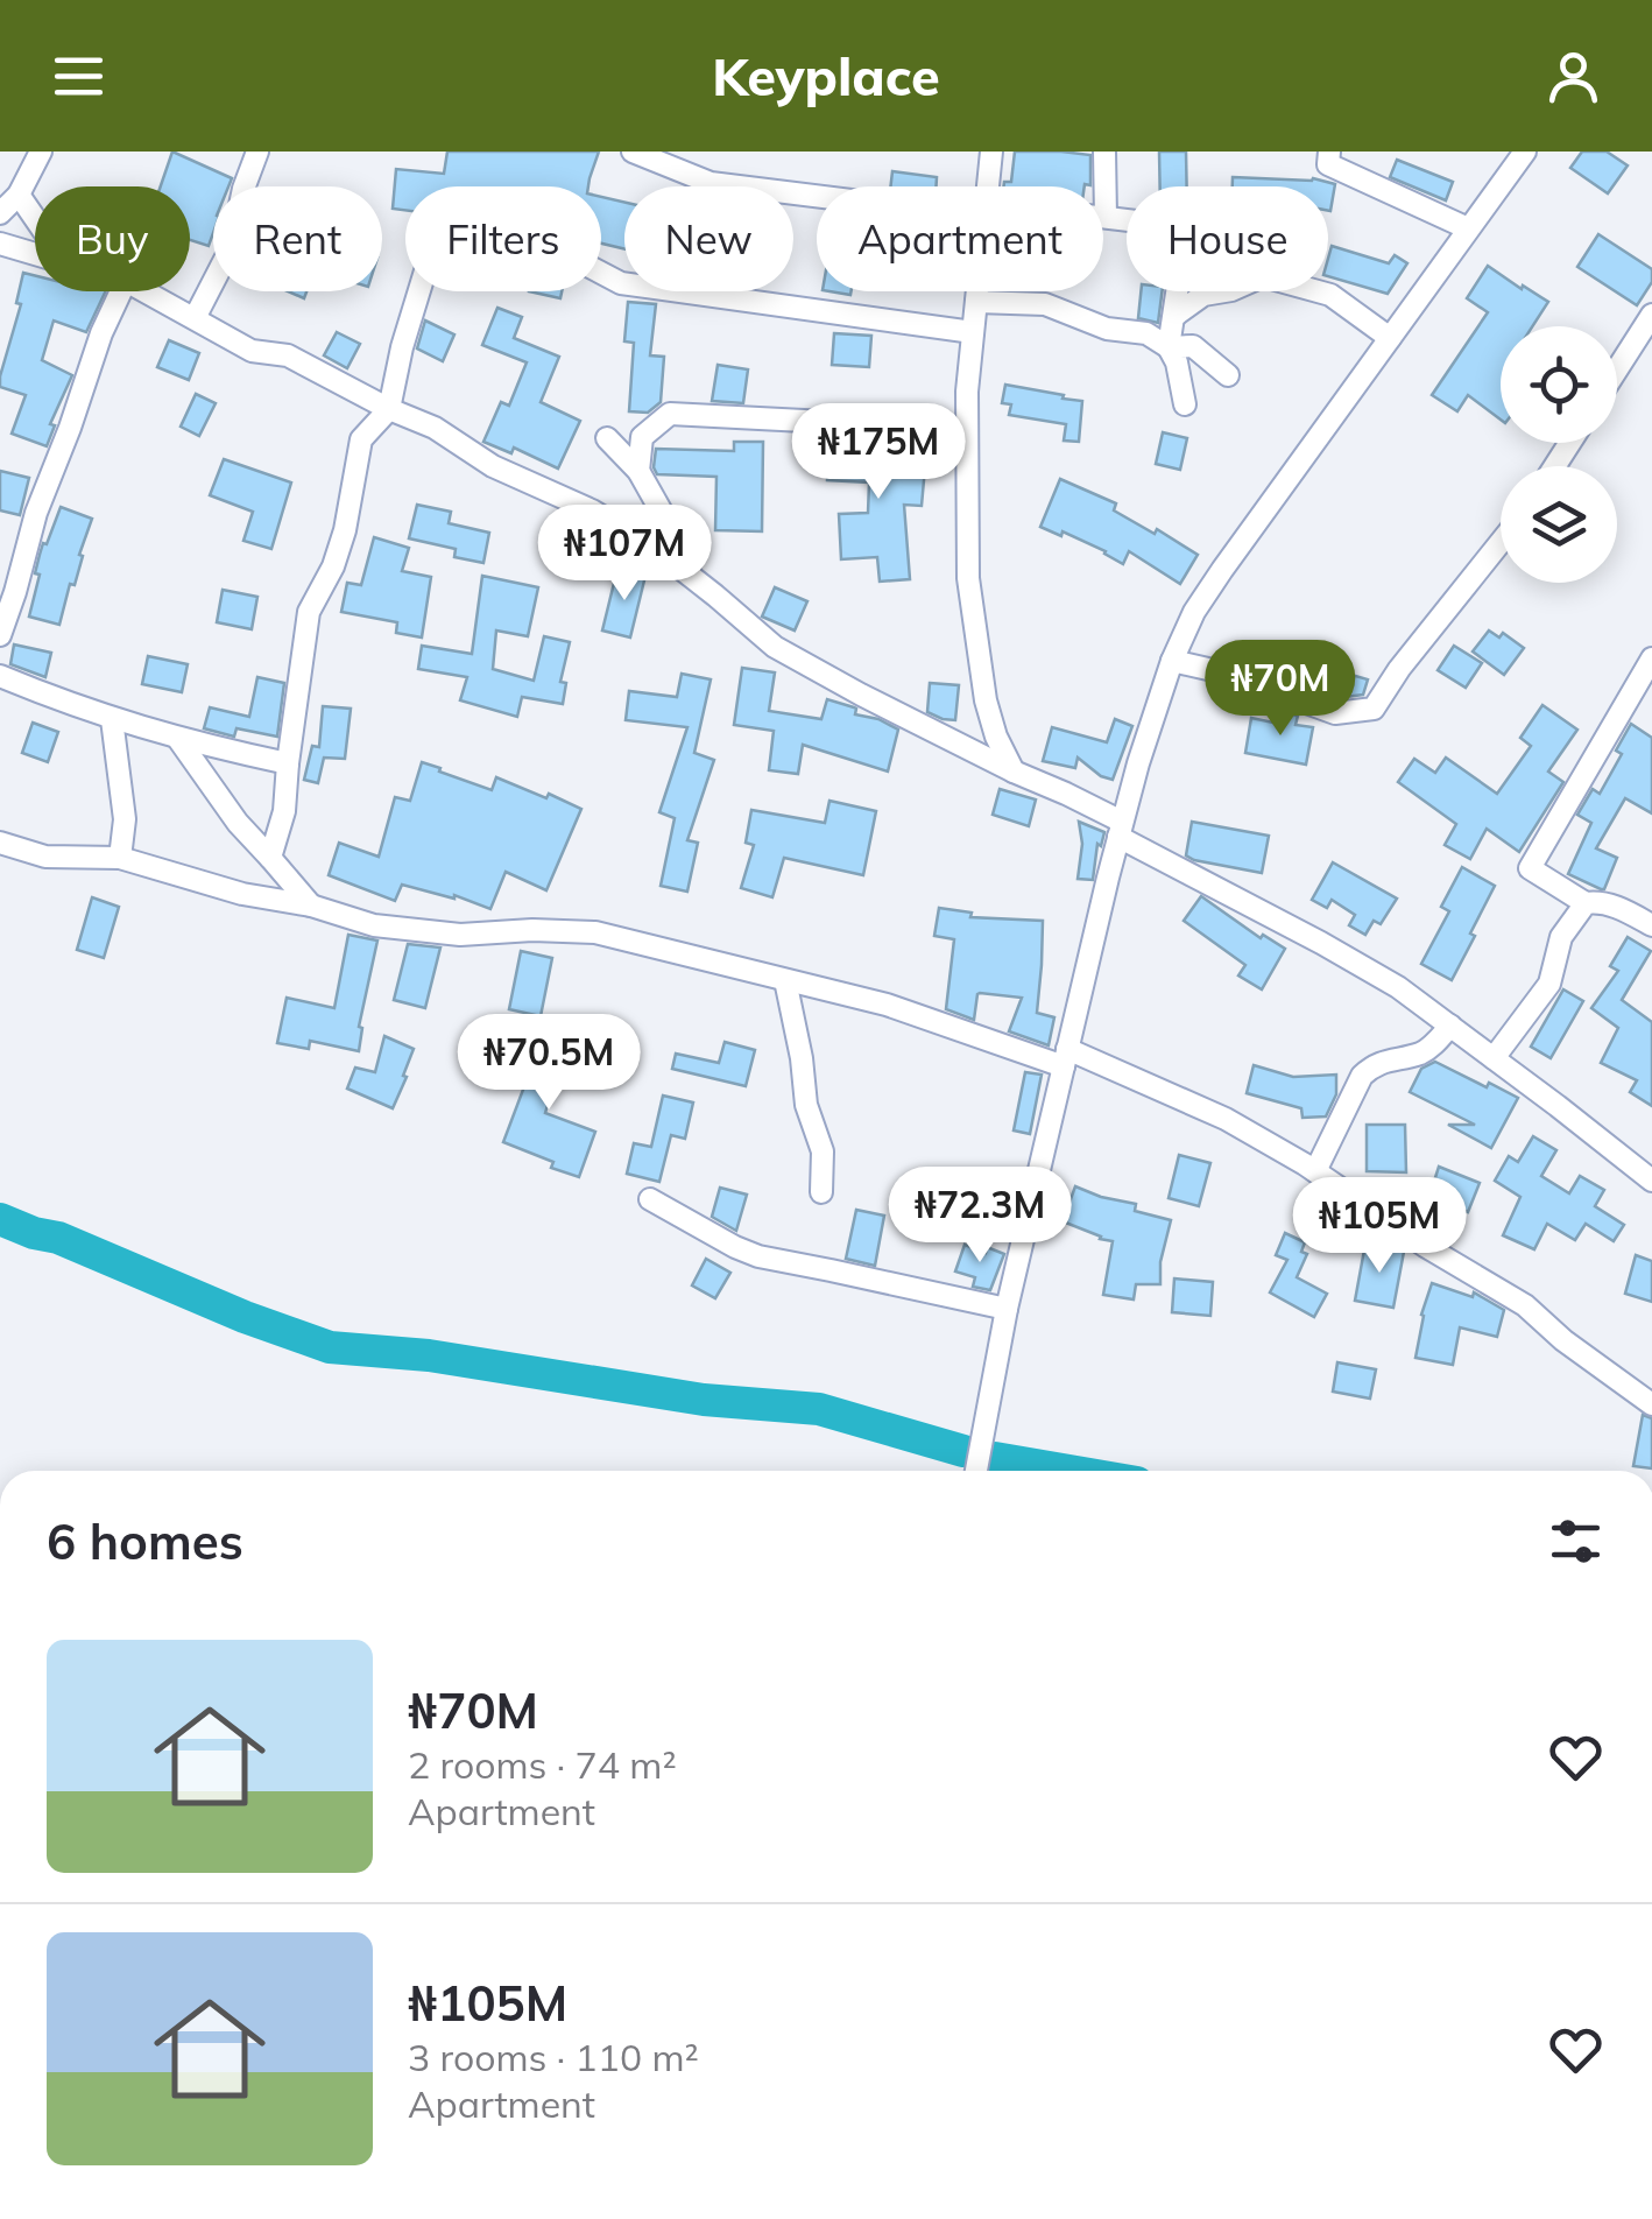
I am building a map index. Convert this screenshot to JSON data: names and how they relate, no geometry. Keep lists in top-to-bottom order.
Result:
{
  "page": {
    "header": "Keyplace",
    "chip": [
      "Buy",
      "Rent",
      "Filters",
      "New",
      "Apartment",
      "House"
    ],
    "price": [
      "₦175M",
      "₦107M",
      "₦70M",
      "₦70.5M",
      "₦72.3M",
      "₦105M"
    ],
    "heading": "6 homes",
    "list": [
      {
        "name": "₦70M",
        "note": "2 rooms · 74 m² · Apartment"
      },
      {
        "name": "₦105M",
        "note": "3 rooms · 110 m² · Apartment"
      }
    ]
  }
}
